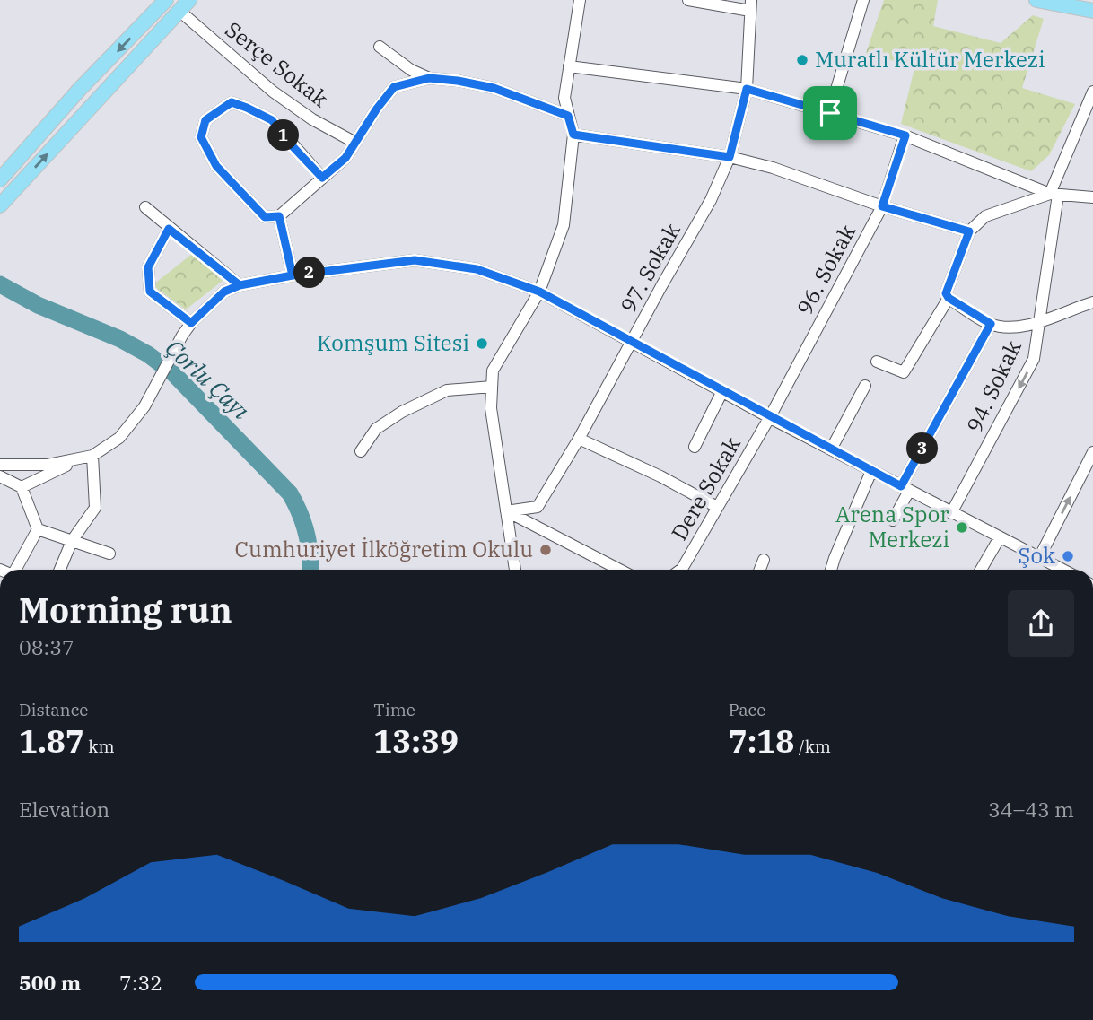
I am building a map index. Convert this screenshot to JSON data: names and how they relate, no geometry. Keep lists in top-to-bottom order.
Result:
{
  "streets": {
    "street": [
      "Serçe Sokak",
      "97. Sokak",
      "96. Sokak",
      "94. Sokak",
      "Dere Sokak"
    ]
  },
  "crossings": [
    ["96. Sokak", "Dere Sokak"]
  ],
  "water": ["Çorlu Çayı"],
  "places": [
    "Muratlı Kültür Merkezi",
    "Komşum Sitesi",
    "Arena Spor Merkezi",
    "Cumhuriyet İlköğretim Okulu",
    "Şok"
  ],
  "page": {
    "pins": ["1", "2", "3"],
    "heading": ["Morning run", "08:37"],
    "stats": [
      ["Distance", "1.87 km"],
      ["Time", "13:39"],
      ["Pace", "7:18 /km"]
    ],
    "chart": ["Elevation", "34–43 m"],
    "list": [
      {
        "name": "500 m",
        "note": "7:32"
      }
    ]
  }
}
